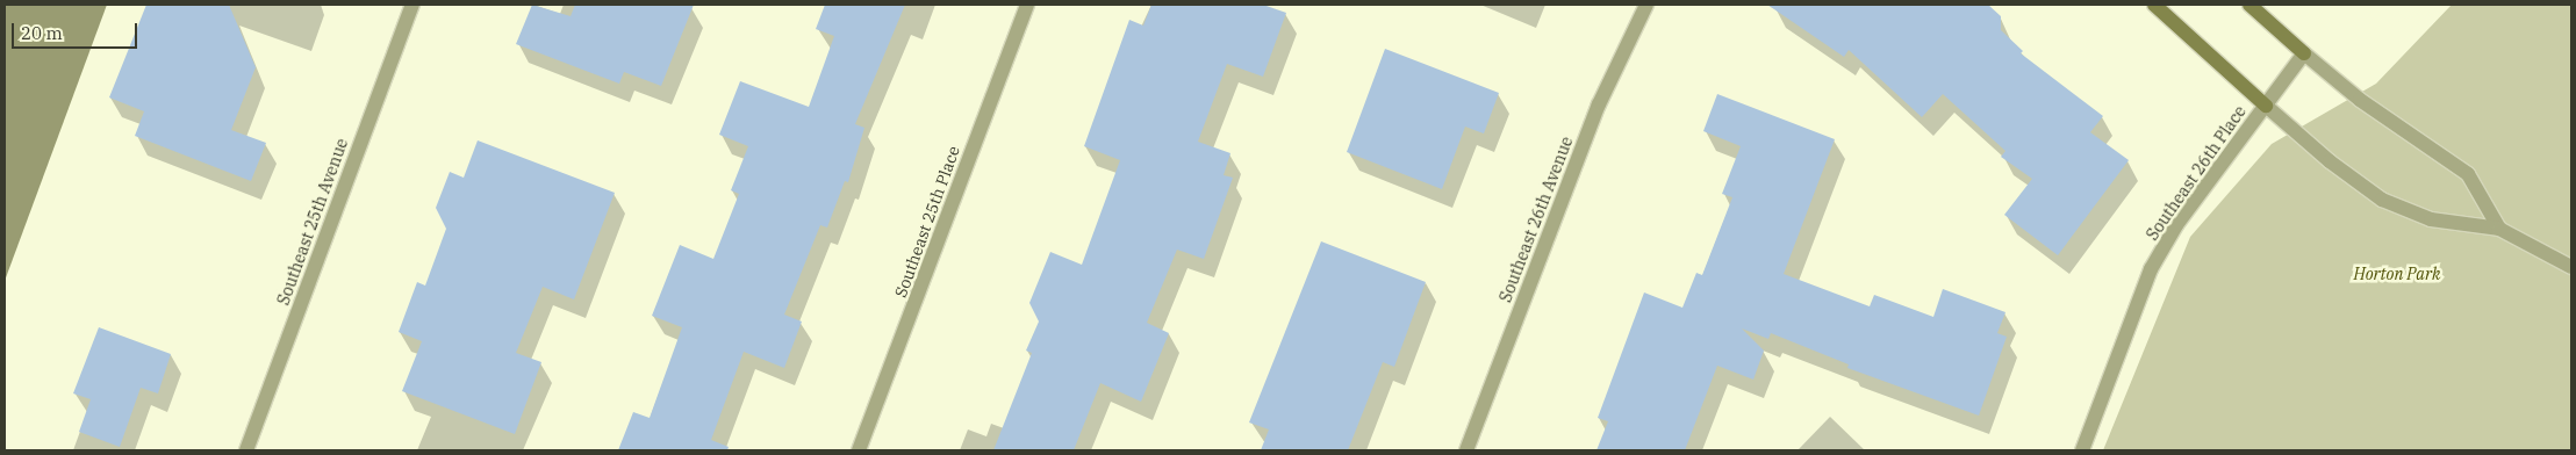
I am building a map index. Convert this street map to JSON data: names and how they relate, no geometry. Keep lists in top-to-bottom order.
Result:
{
  "streets": {
    "street": [
      "Southeast 26th Place",
      "Southeast 26th Avenue",
      "Southeast 25th Avenue",
      "Southeast 25th Place"
    ]
  },
  "parks": ["Horton Park"],
  "scale_bar": "20 m"
}
